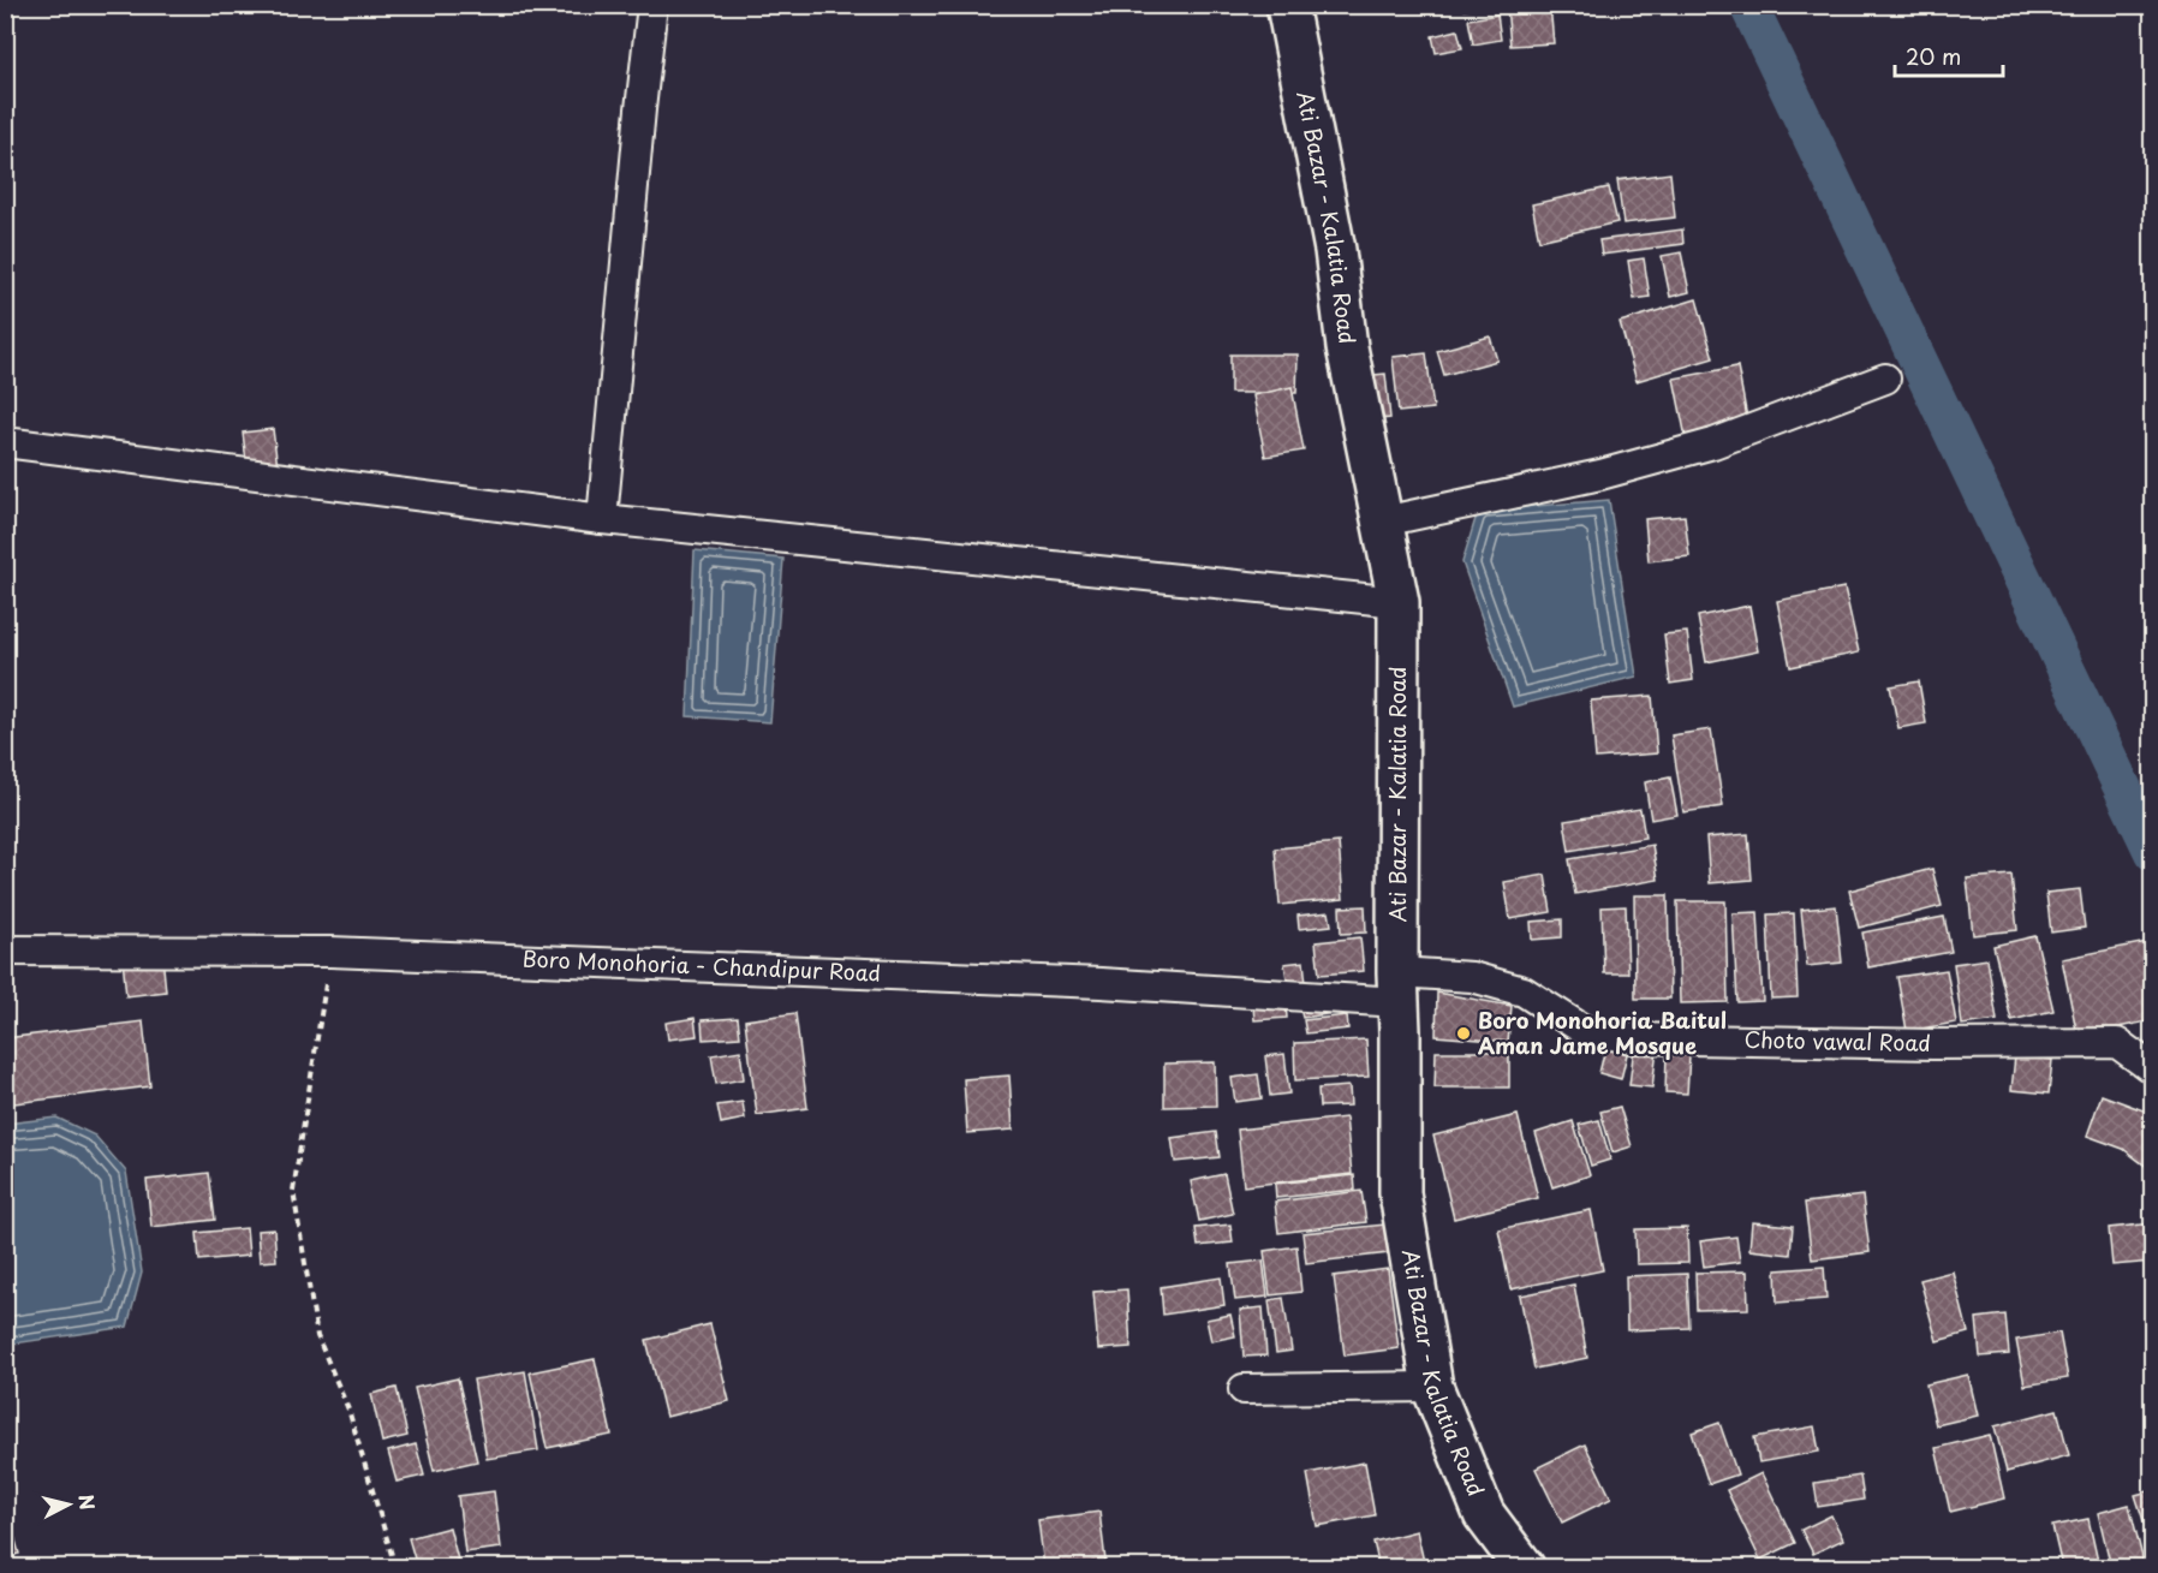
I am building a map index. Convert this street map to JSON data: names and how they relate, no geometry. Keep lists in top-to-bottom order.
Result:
{
  "streets": {
    "main road": ["Ati Bazar - Kalatia Road"],
    "street": ["Boro Monohoria - Chandipur Road", "Choto vawal Road"]
  },
  "crossings": [
    ["Ati Bazar - Kalatia Road", "Boro Monohoria - Chandipur Road"],
    ["Ati Bazar - Kalatia Road", "Choto vawal Road"],
    ["Boro Monohoria - Chandipur Road", "Choto vawal Road"]
  ],
  "places": ["Boro Monohoria Baitul Aman Jame Mosque"],
  "scale_bar": "20 m",
  "north": "right"
}
